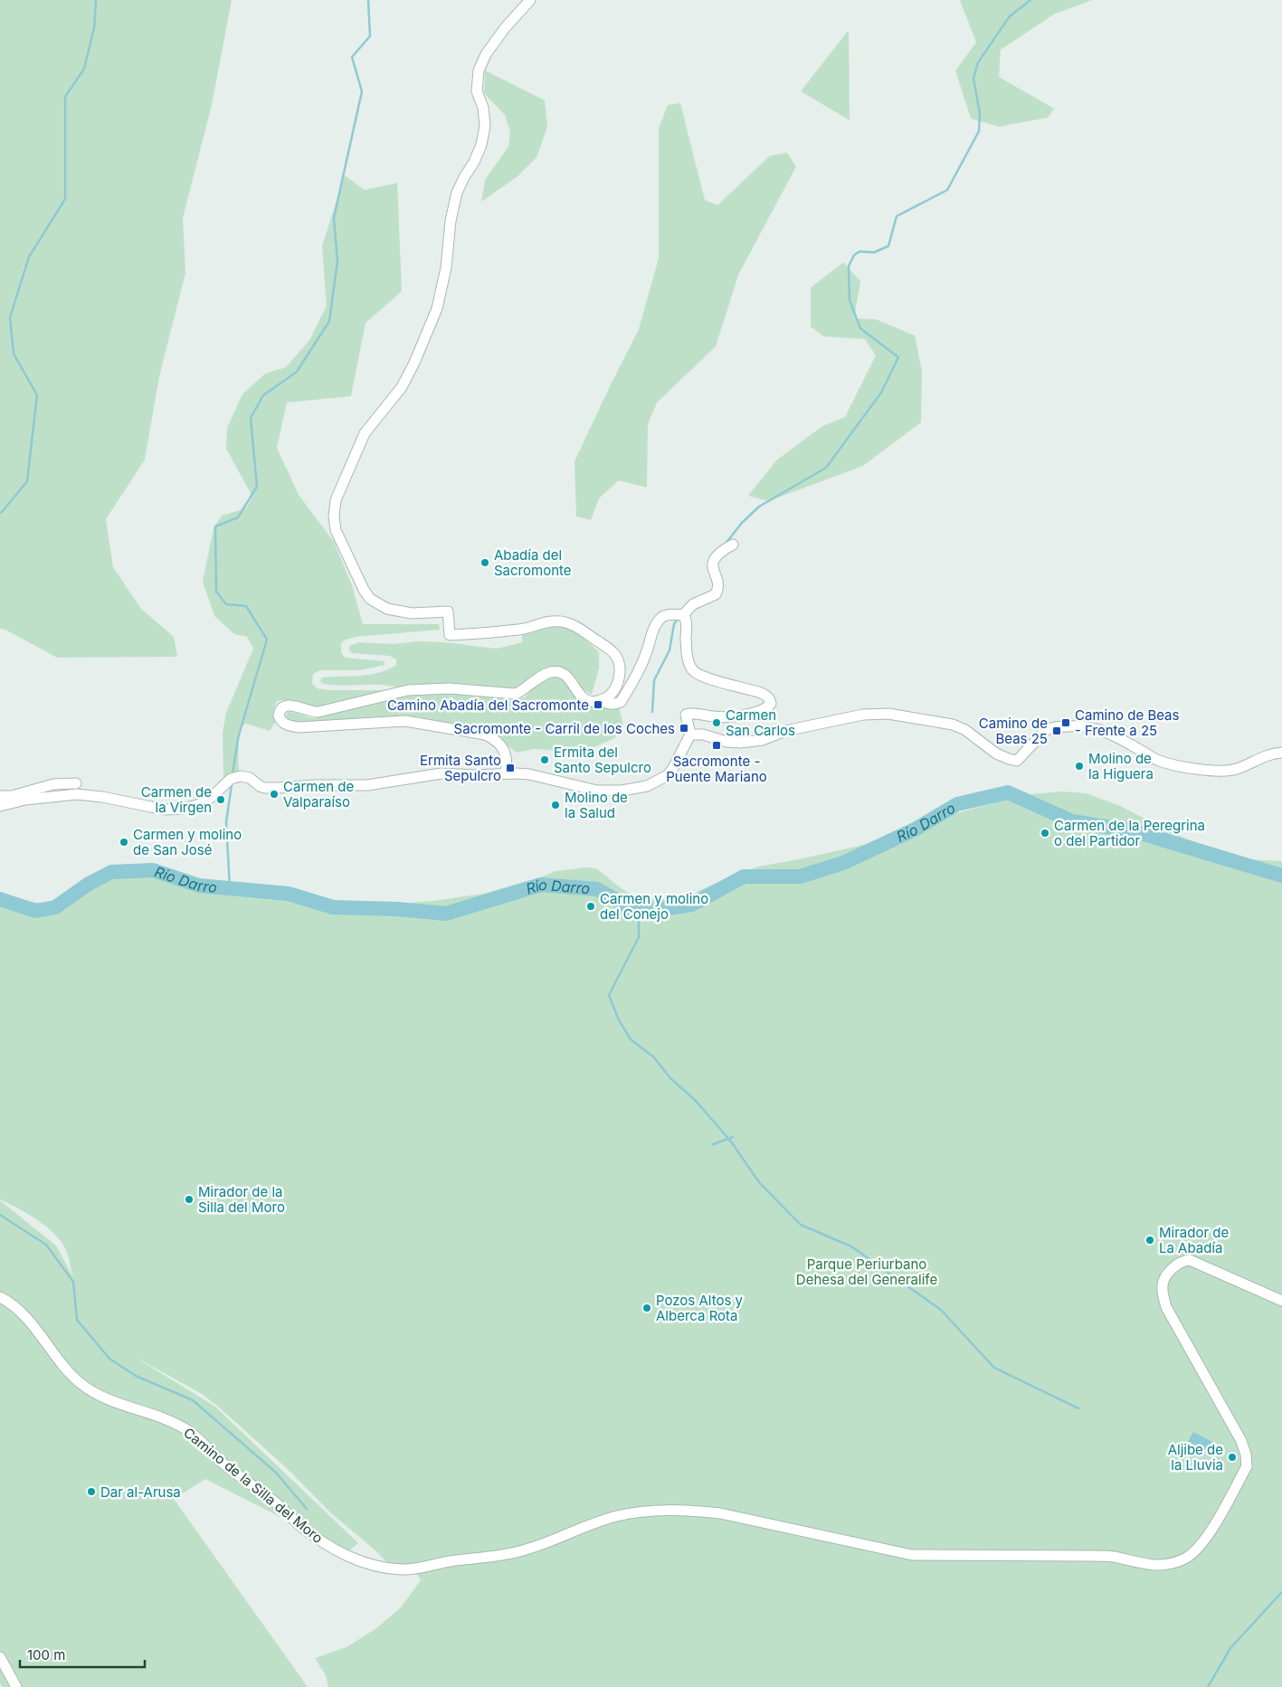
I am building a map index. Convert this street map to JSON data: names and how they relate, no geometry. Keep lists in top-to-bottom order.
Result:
{
  "streets": {
    "street": ["Camino de la Silla del Moro"]
  },
  "water": ["Río Darro"],
  "parks": ["Parque Periurbano Dehesa del Generalife"],
  "places": {
    "other": [
      "Abadía del Sacromonte",
      "Carmen San Carlos",
      "Ermita del Santo Sepulcro",
      "Molino de la Higuera",
      "Carmen de Valparaíso",
      "Carmen de la Virgen",
      "Molino de la Salud",
      "Carmen de la Peregrina o del Partidor",
      "Carmen y molino de San José",
      "Carmen y molino del Conejo",
      "Mirador de la Silla del Moro",
      "Mirador de La Abadía",
      "Pozos Altos y Alberca Rota",
      "Aljibe de la Lluvia",
      "Dar al-Arusa"
    ],
    "transit": [
      "Camino Abadía del Sacromonte",
      "Camino de Beas - Frente a 25",
      "Sacromonte - Carril de los Coches",
      "Camino de Beas 25",
      "Sacromonte - Puente Mariano",
      "Ermita Santo Sepulcro"
    ]
  },
  "scale_bar": "100 m"
}
